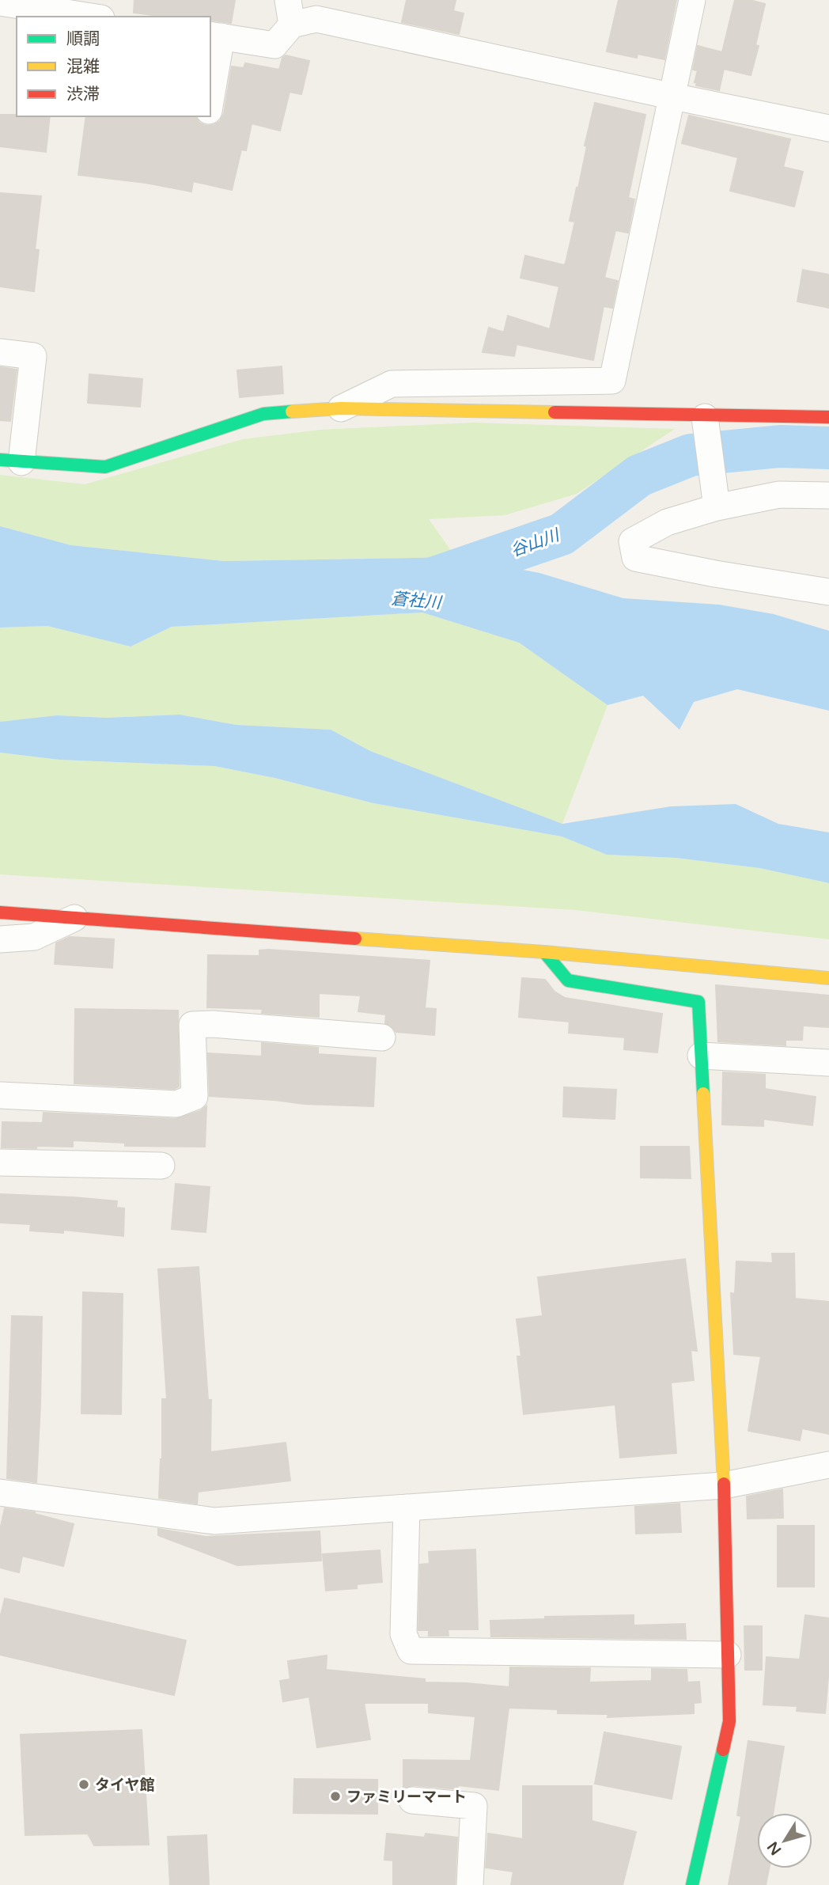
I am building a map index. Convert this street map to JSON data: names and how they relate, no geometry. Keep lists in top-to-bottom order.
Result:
{
  "water": ["谷山川", "蒼社川"],
  "places": ["タイヤ館", "ファミリーマート"],
  "legend": ["順調", "混雑", "渋滞"],
  "north": "bottom left"
}
